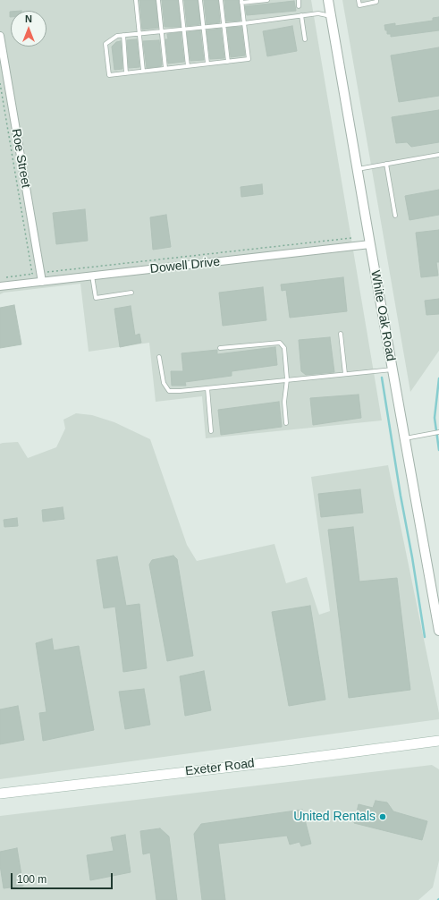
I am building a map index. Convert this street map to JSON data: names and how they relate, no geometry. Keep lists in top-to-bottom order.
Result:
{
  "streets": {
    "main road": ["Exeter Road"],
    "street": ["Roe Street", "Dowell Drive", "White Oak Road"]
  },
  "crossings": [
    ["Roe Street", "Dowell Drive"],
    ["Dowell Drive", "White Oak Road"]
  ],
  "places": ["United Rentals"],
  "scale_bar": "100 m",
  "north": "top"
}
